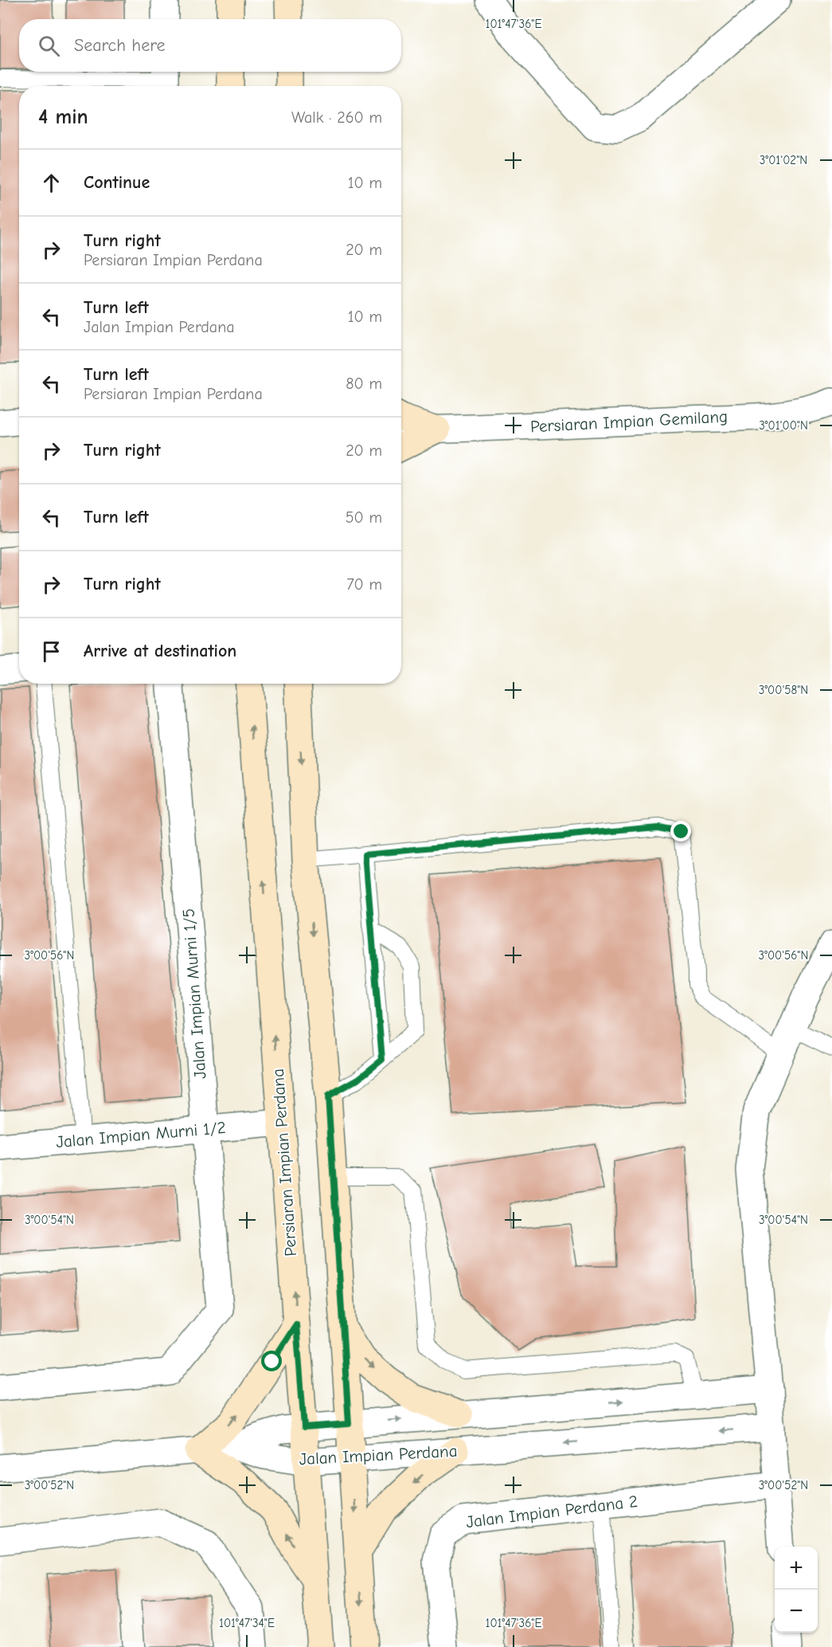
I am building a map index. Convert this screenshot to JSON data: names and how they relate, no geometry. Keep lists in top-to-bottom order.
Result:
{
  "streets": {
    "street": [
      "Persiaran Impian Gemilang",
      "Jalan Impian Murni 1/5",
      "Jalan Impian Murni 1/2",
      "Persiaran Impian Perdana",
      "Jalan Impian Perdana",
      "Jalan Impian Perdana 2"
    ]
  },
  "crossings": [
    ["Jalan Impian Murni 1/5", "Jalan Impian Murni 1/2"],
    ["Jalan Impian Murni 1/2", "Persiaran Impian Perdana"],
    ["Persiaran Impian Perdana", "Jalan Impian Perdana"]
  ],
  "page": {
    "search": "Search here",
    "heading": ["4 min", "Walk · 260 m"],
    "list": [
      ["Continue", "10 m"],
      ["Turn right", "Persiaran Impian Perdana", "20 m"],
      ["Turn left", "Jalan Impian Perdana", "10 m"],
      ["Turn left", "Persiaran Impian Perdana", "80 m"],
      ["Turn right", "20 m"],
      ["Turn left", "50 m"],
      ["Turn right", "70 m"],
      "Arrive at destination"
    ],
    "map_buttons": ["+", "−"]
  },
  "coordinates": [
    "101°47'36\"E",
    "3°01'02\"N",
    "3°01'00\"N",
    "3°00'58\"N",
    "3°00'56\"N",
    "3°00'54\"N",
    "3°00'52\"N",
    "101°47'34\"E"
  ]
}
